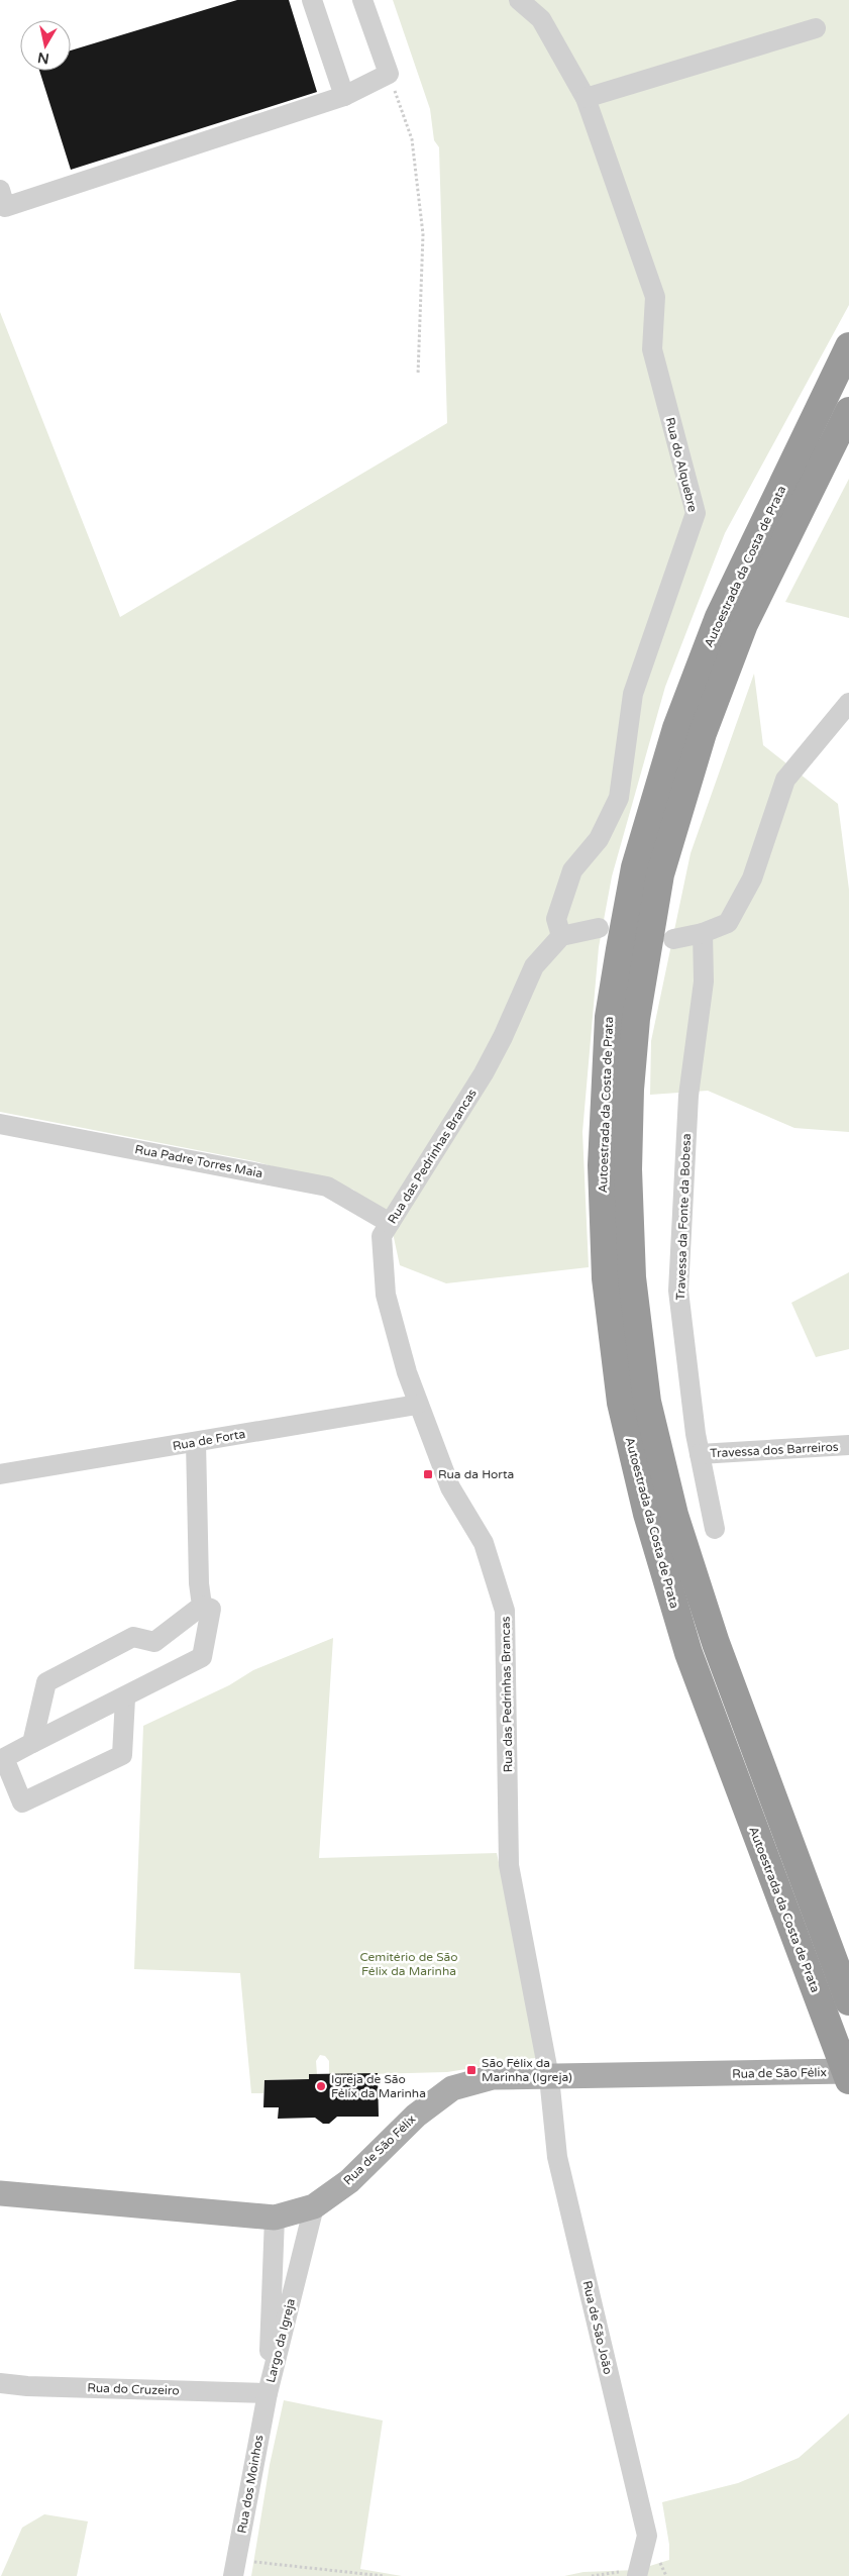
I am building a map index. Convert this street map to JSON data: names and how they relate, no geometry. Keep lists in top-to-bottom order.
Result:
{
  "streets": {
    "highway": ["Autoestrada da Costa de Prata"],
    "main road": ["Rua de São Félix"],
    "street": [
      "Rua do Alquebre",
      "Rua das Pedrinhas Brancas",
      "Rua Padre Torres Maia",
      "Travessa da Fonte da Bobesa",
      "Rua de Forta",
      "Travessa dos Barreiros",
      "Rua de São João",
      "Largo da Igreja",
      "Rua do Cruzeiro",
      "Rua dos Moinhos"
    ]
  },
  "crossings": [
    ["Rua do Alquebre", "Rua das Pedrinhas Brancas"],
    ["Rua das Pedrinhas Brancas", "Rua Padre Torres Maia"],
    ["Rua das Pedrinhas Brancas", "Rua de Forta"],
    ["Rua das Pedrinhas Brancas", "Rua de São Félix"],
    ["Rua das Pedrinhas Brancas", "Rua de São João"],
    ["Travessa da Fonte da Bobesa", "Travessa dos Barreiros"],
    ["Rua de São Félix", "Rua de São João"],
    ["Rua de São Félix", "Largo da Igreja"],
    ["Largo da Igreja", "Rua do Cruzeiro"],
    ["Largo da Igreja", "Rua dos Moinhos"],
    ["Rua do Cruzeiro", "Rua dos Moinhos"]
  ],
  "parks": ["Cemitério de São Félix da Marinha"],
  "places": {
    "transit": ["Rua da Horta", "São Félix da Marinha (Igreja)"],
    "other": ["Igreja de São Félix da Marinha"]
  },
  "north": "bottom"
}
